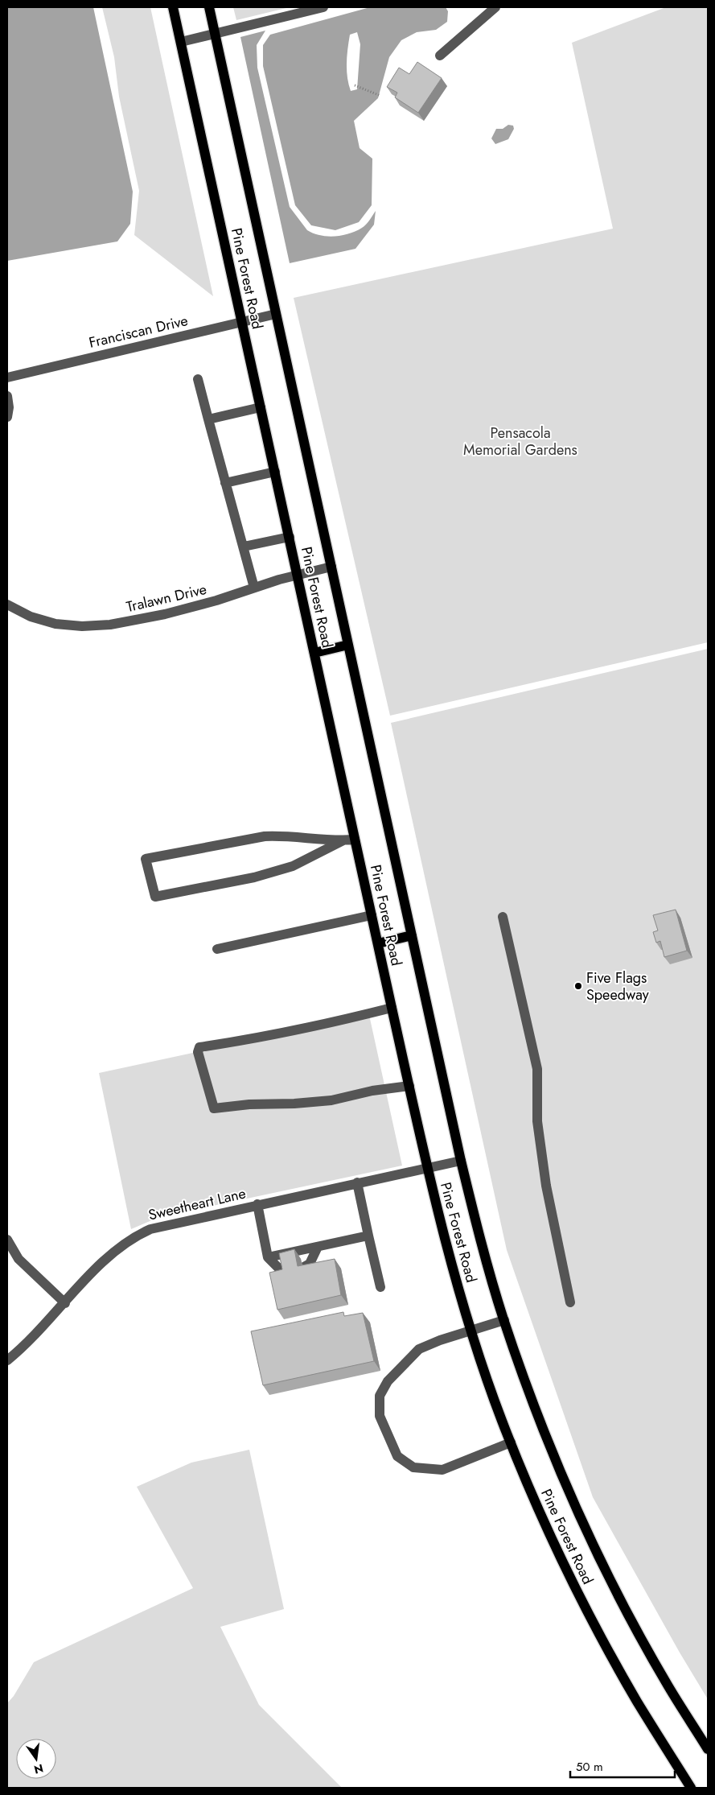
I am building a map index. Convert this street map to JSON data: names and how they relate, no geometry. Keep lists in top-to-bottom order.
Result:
{
  "streets": {
    "main road": ["Pine Forest Road"],
    "street": ["Franciscan Drive", "Tralawn Drive", "Sweetheart Lane"]
  },
  "crossings": [
    ["Pine Forest Road", "Franciscan Drive"],
    ["Pine Forest Road", "Tralawn Drive"],
    ["Pine Forest Road", "Sweetheart Lane"]
  ],
  "parks": ["Pensacola Memorial Gardens"],
  "places": ["Five Flags Speedway"],
  "scale_bar": "50 m",
  "north": "bottom"
}
